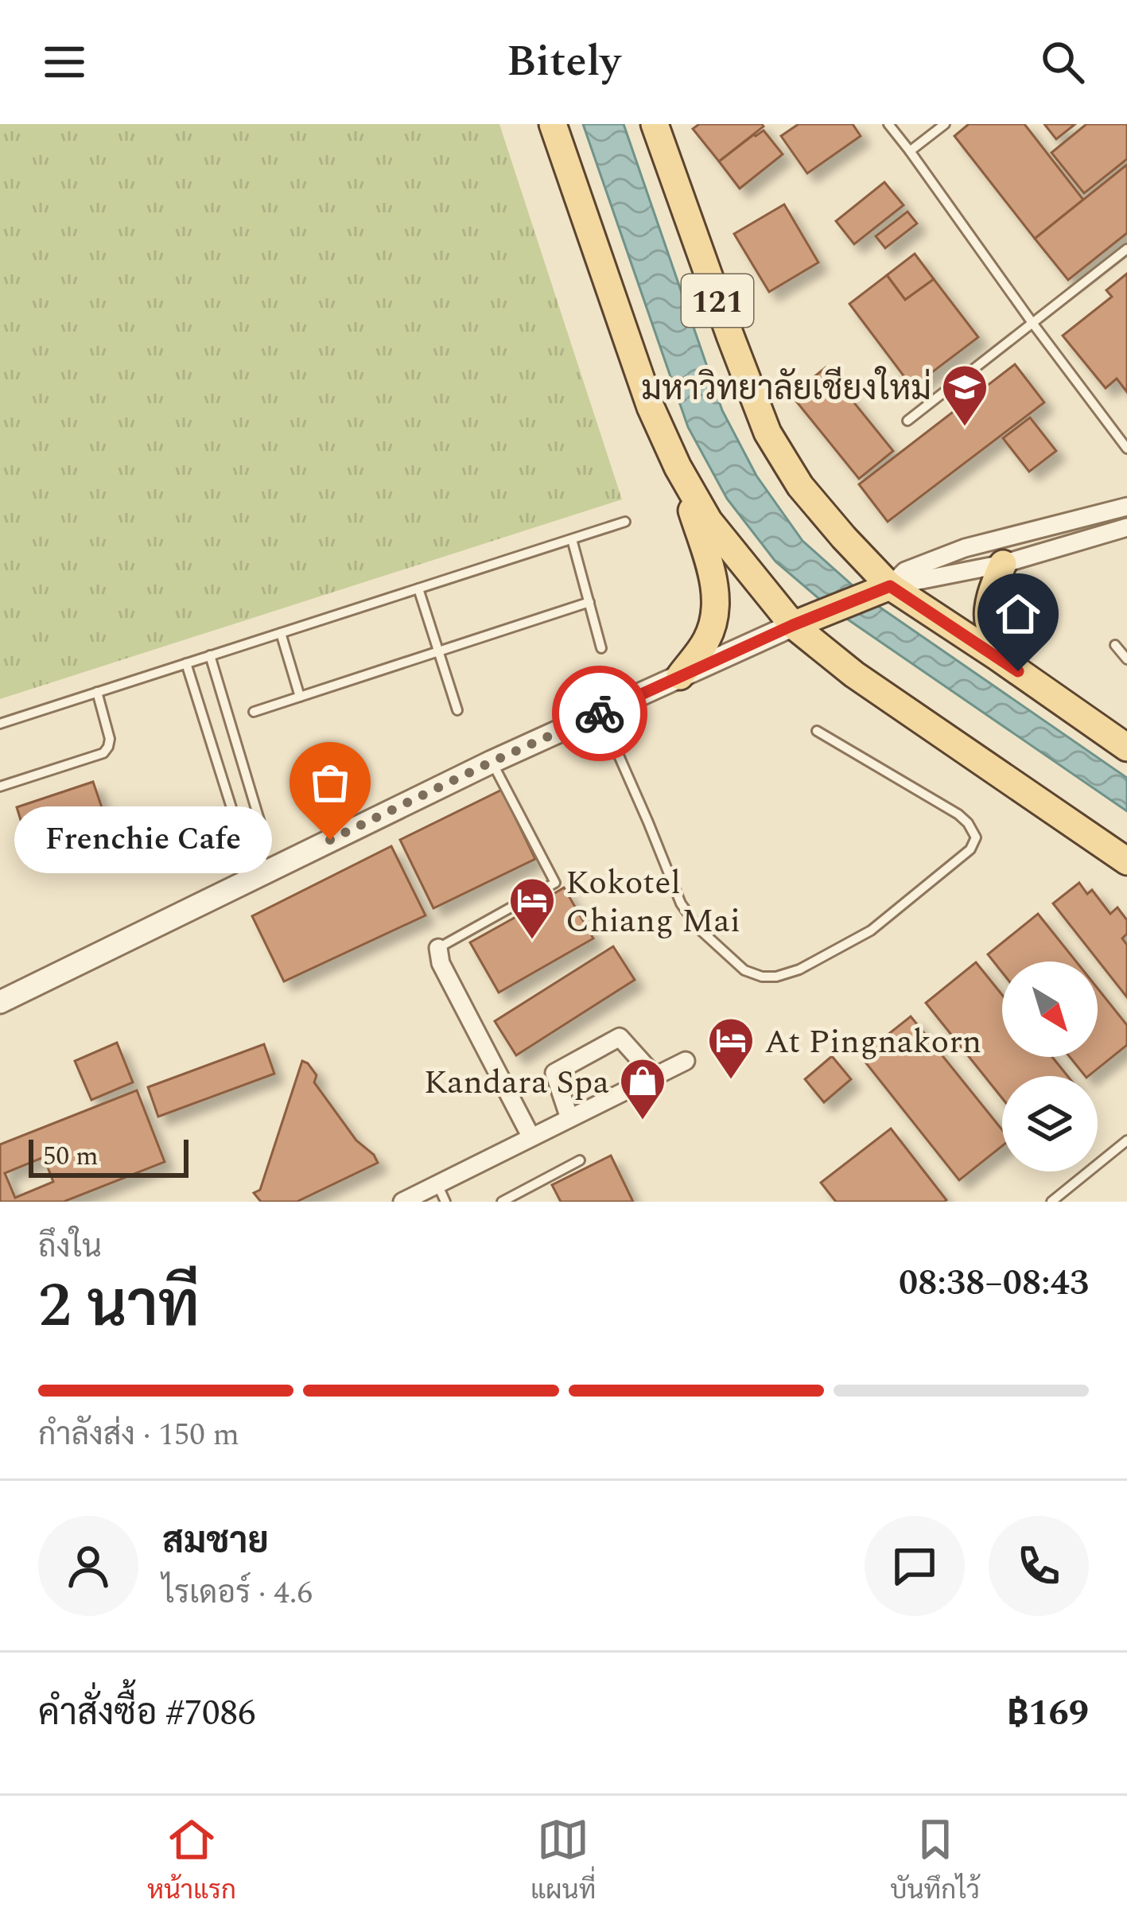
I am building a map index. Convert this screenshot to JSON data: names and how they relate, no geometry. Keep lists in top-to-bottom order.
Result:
{
  "streets": {
    "main road": ["121"]
  },
  "places": {
    "school or university": ["มหาวิทยาลัยเชียงใหม่"],
    "other": ["Frenchie Cafe"],
    "hotel": ["Kokotel Chiang Mai", "At Pingnakorn"],
    "shop": ["Kandara Spa"]
  },
  "scale_bar": "50 m",
  "north": "bottom right",
  "page": {
    "header": "Bitely",
    "bubble": "Frenchie Cafe",
    "scale": "50 m",
    "heading": ["2 นาที", "ถึงใน", "08:38–08:43"],
    "panel": [
      "สมชาย",
      "ไรเดอร์ · 4.6",
      "คำสั่งซื้อ #7086",
      "฿169"
    ],
    "bar": "กำลังส่ง · 150 m",
    "tabs": ["หน้าแรก", "แผนที่", "บันทึกไว้"]
  }
}
